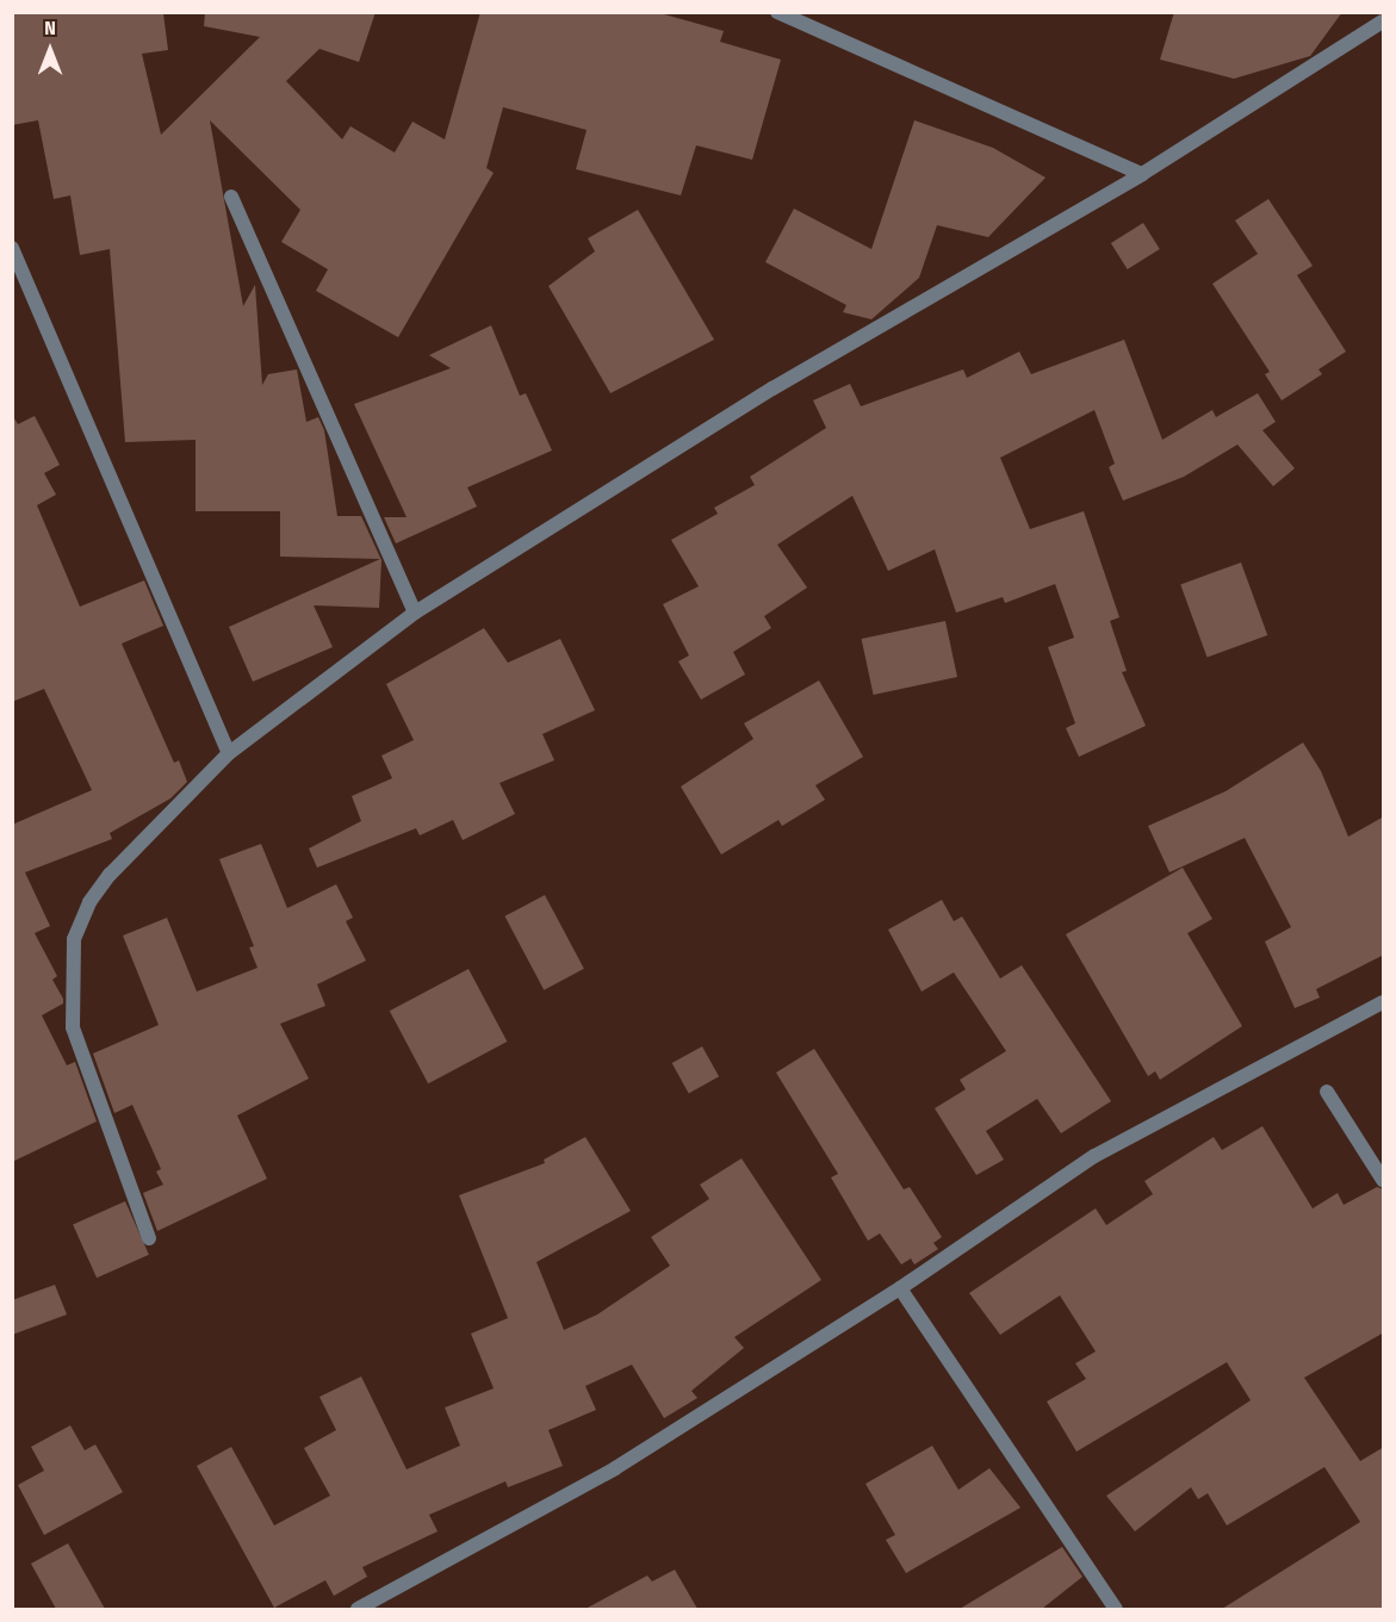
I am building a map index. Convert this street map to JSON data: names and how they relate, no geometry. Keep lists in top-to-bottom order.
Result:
{
  "north": "top"
}
